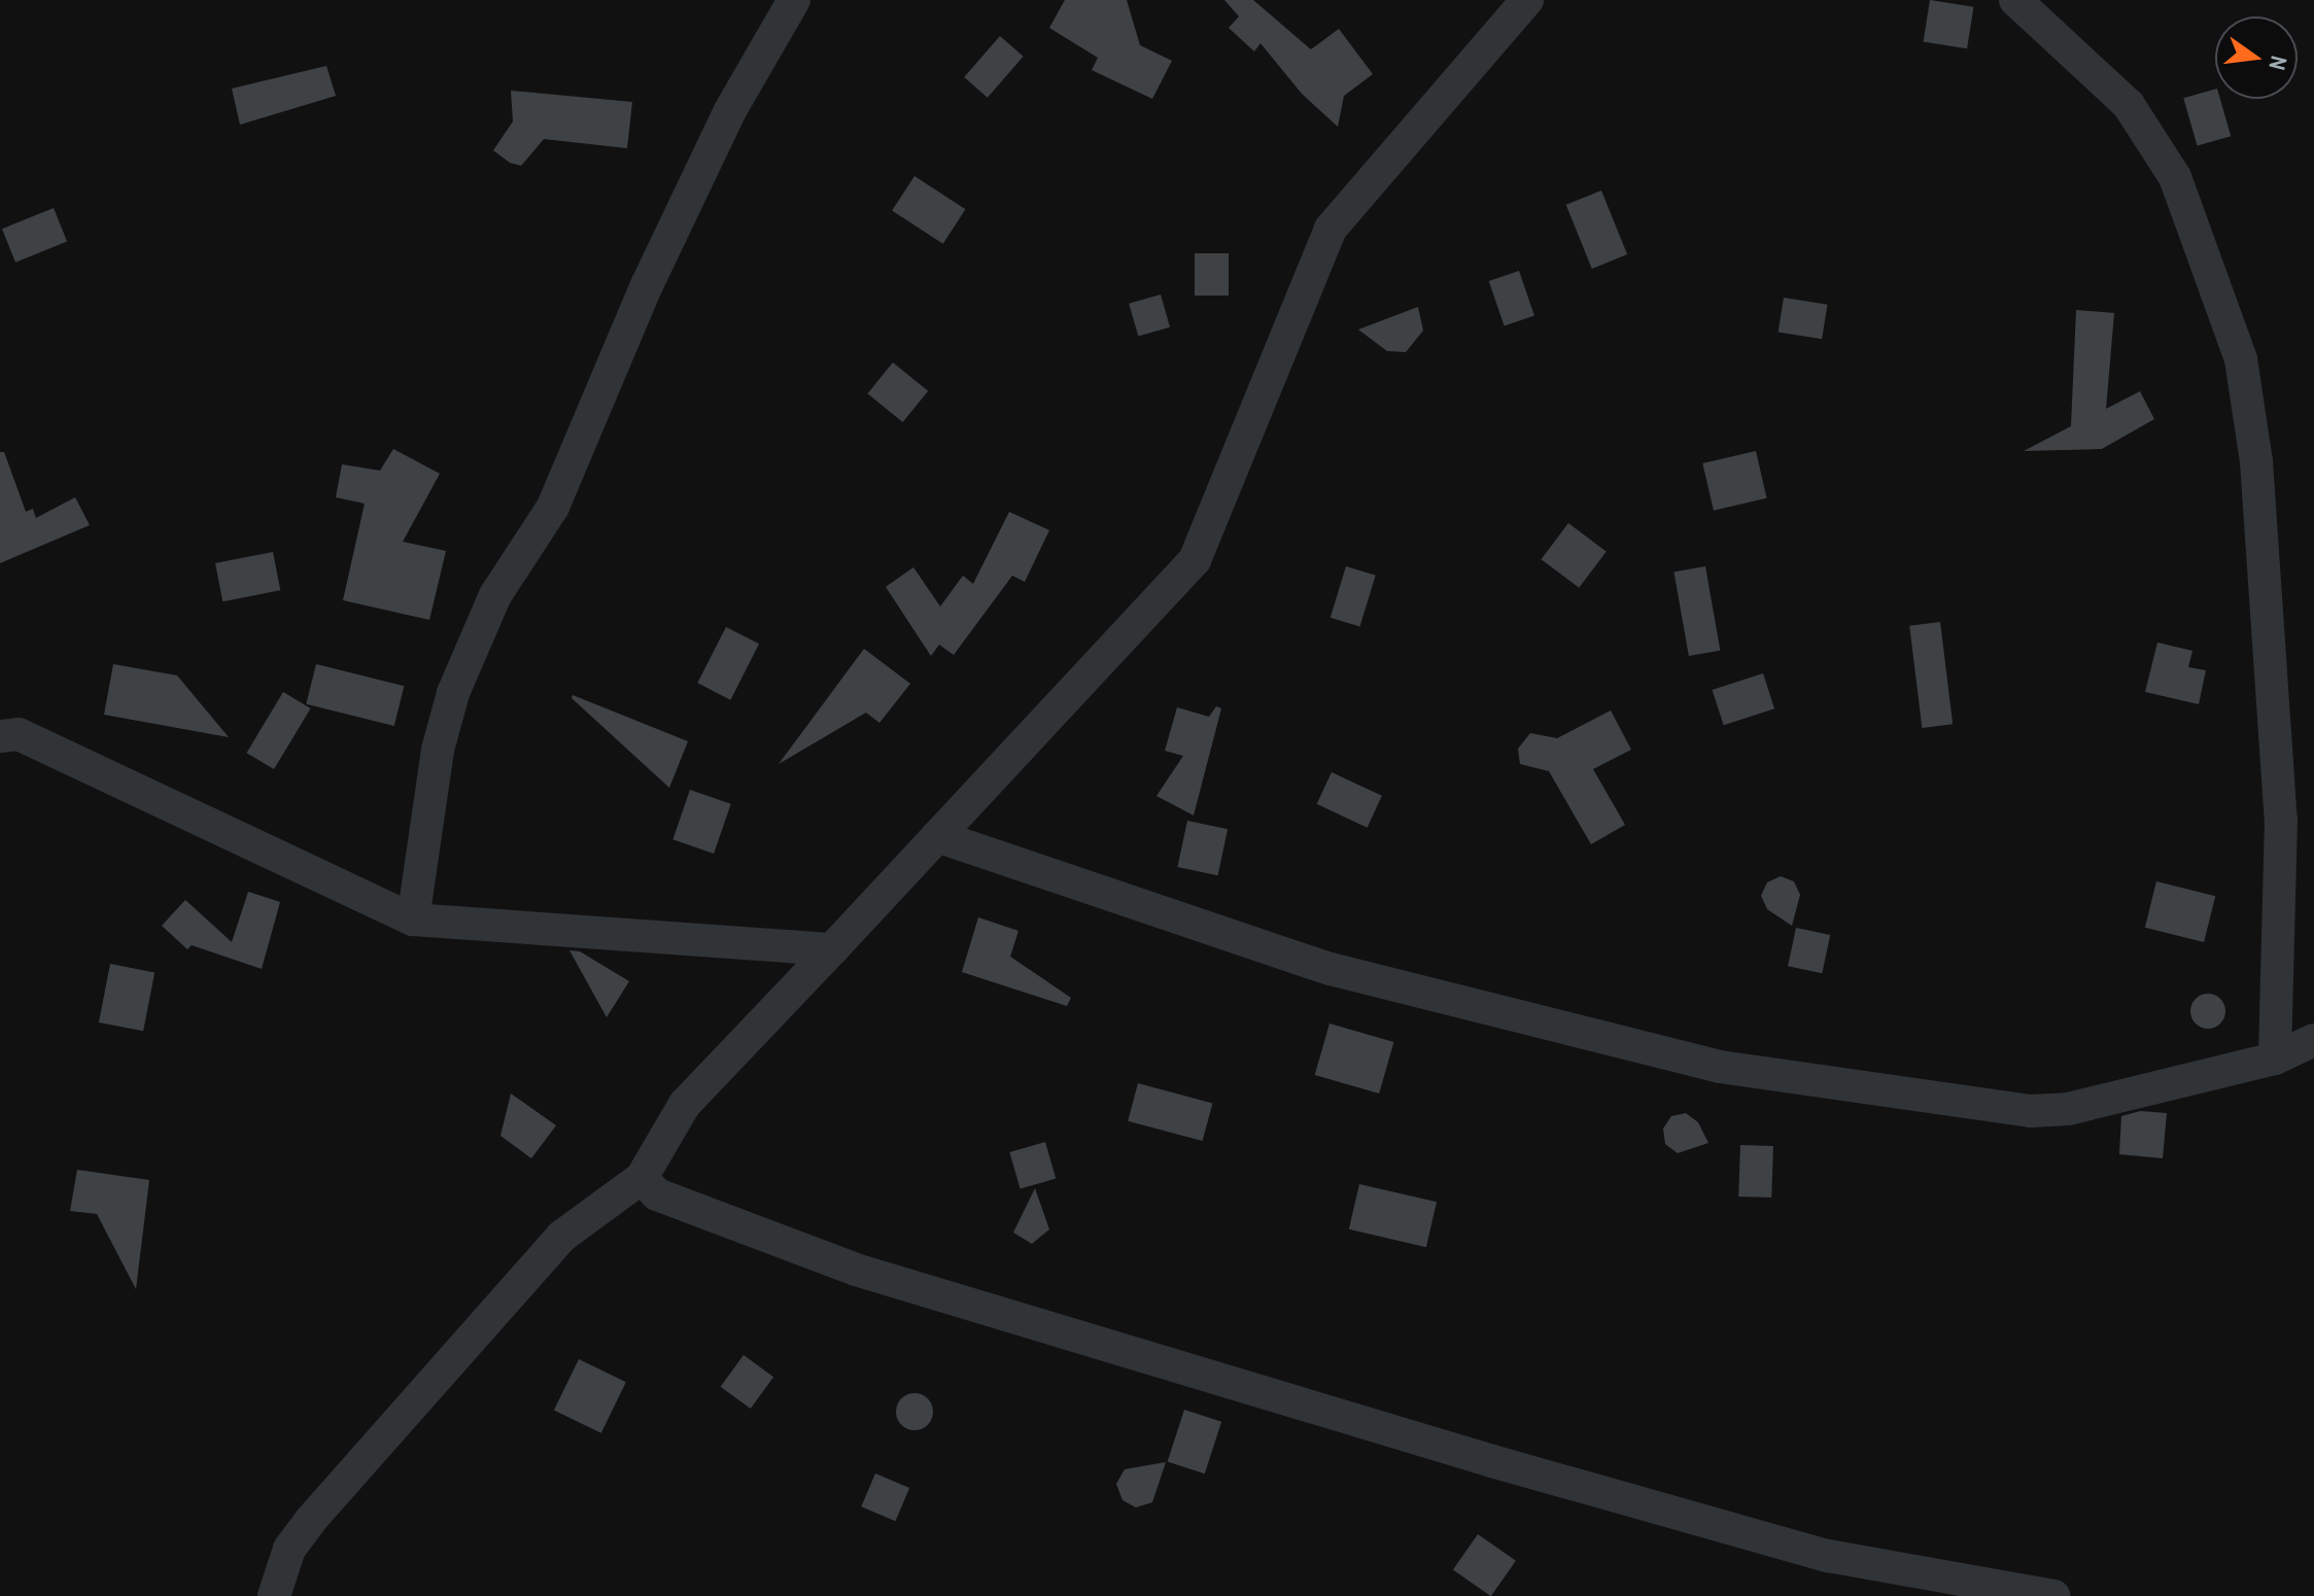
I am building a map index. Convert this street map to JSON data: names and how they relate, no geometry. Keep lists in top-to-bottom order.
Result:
{
  "north": "right"
}
